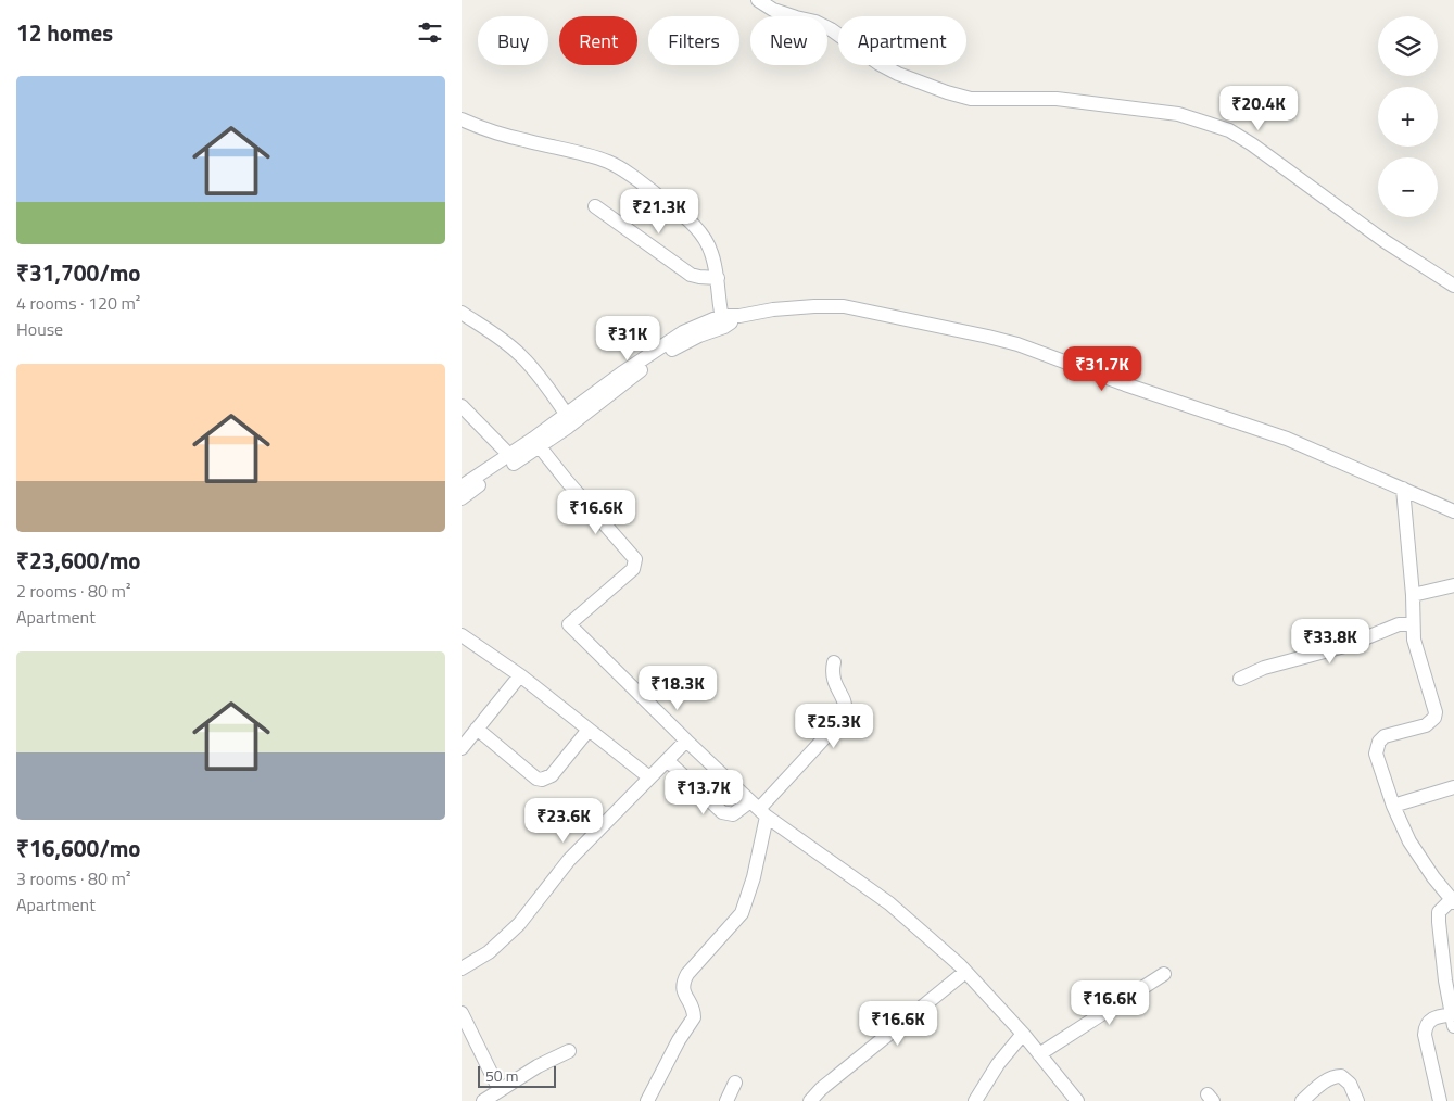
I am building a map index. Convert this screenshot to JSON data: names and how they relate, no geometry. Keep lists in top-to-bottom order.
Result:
{
  "scale_bar": "50 m",
  "page": {
    "heading": "12 homes",
    "map_buttons": ["+", "−"],
    "chip": [
      "Buy",
      "Rent",
      "Filters",
      "New",
      "Apartment"
    ],
    "list": [
      {
        "name": "₹31,700/mo",
        "note": "4 rooms · 120 m² · House"
      },
      {
        "name": "₹23,600/mo",
        "note": "2 rooms · 80 m² · Apartment"
      },
      {
        "name": "₹16,600/mo",
        "note": "3 rooms · 80 m² · Apartment"
      }
    ],
    "price": [
      "₹20.4K",
      "₹21.3K",
      "₹31K",
      "₹31.7K",
      "₹16.6K",
      "₹33.8K",
      "₹18.3K",
      "₹25.3K",
      "₹13.7K",
      "₹23.6K",
      "₹16.6K",
      "₹16.6K"
    ],
    "scale": "50 m"
  }
}
